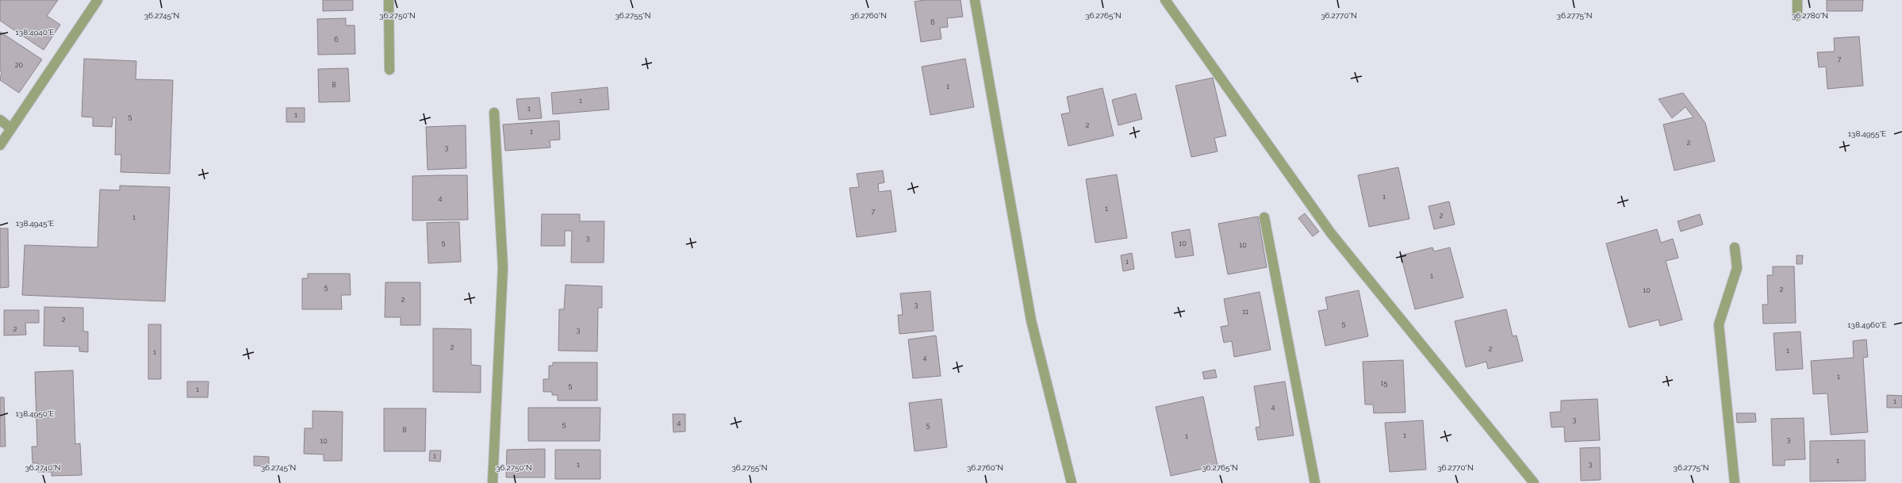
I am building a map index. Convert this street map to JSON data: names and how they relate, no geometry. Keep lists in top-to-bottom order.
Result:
{
  "house_numbers": [
    "6",
    "6",
    "7",
    "20",
    "8",
    "1",
    "1",
    "1",
    "1",
    "5",
    "2",
    "1",
    "2",
    "3",
    "1",
    "4",
    "1",
    "7",
    "2",
    "1",
    "3",
    "5",
    "10",
    "10",
    "1",
    "1",
    "5",
    "2",
    "10",
    "2",
    "3",
    "11",
    "2",
    "5",
    "2",
    "3",
    "2",
    "2",
    "1",
    "1",
    "4",
    "1",
    "15",
    "5",
    "1",
    "1",
    "4",
    "3",
    "4",
    "5",
    "5",
    "8",
    "1",
    "1",
    "3",
    "10",
    "1",
    "1",
    "3",
    "1"
  ],
  "coordinates": [
    "36.2745°N",
    "36.2750°N",
    "36.2755°N",
    "36.2760°N",
    "36.2765°N",
    "36.2770°N",
    "36.2775°N",
    "36.2780°N",
    "138.4940°E",
    "138.4955°E",
    "138.4945°E",
    "138.4960°E",
    "138.4950°E",
    "36.2740°N"
  ]
}
